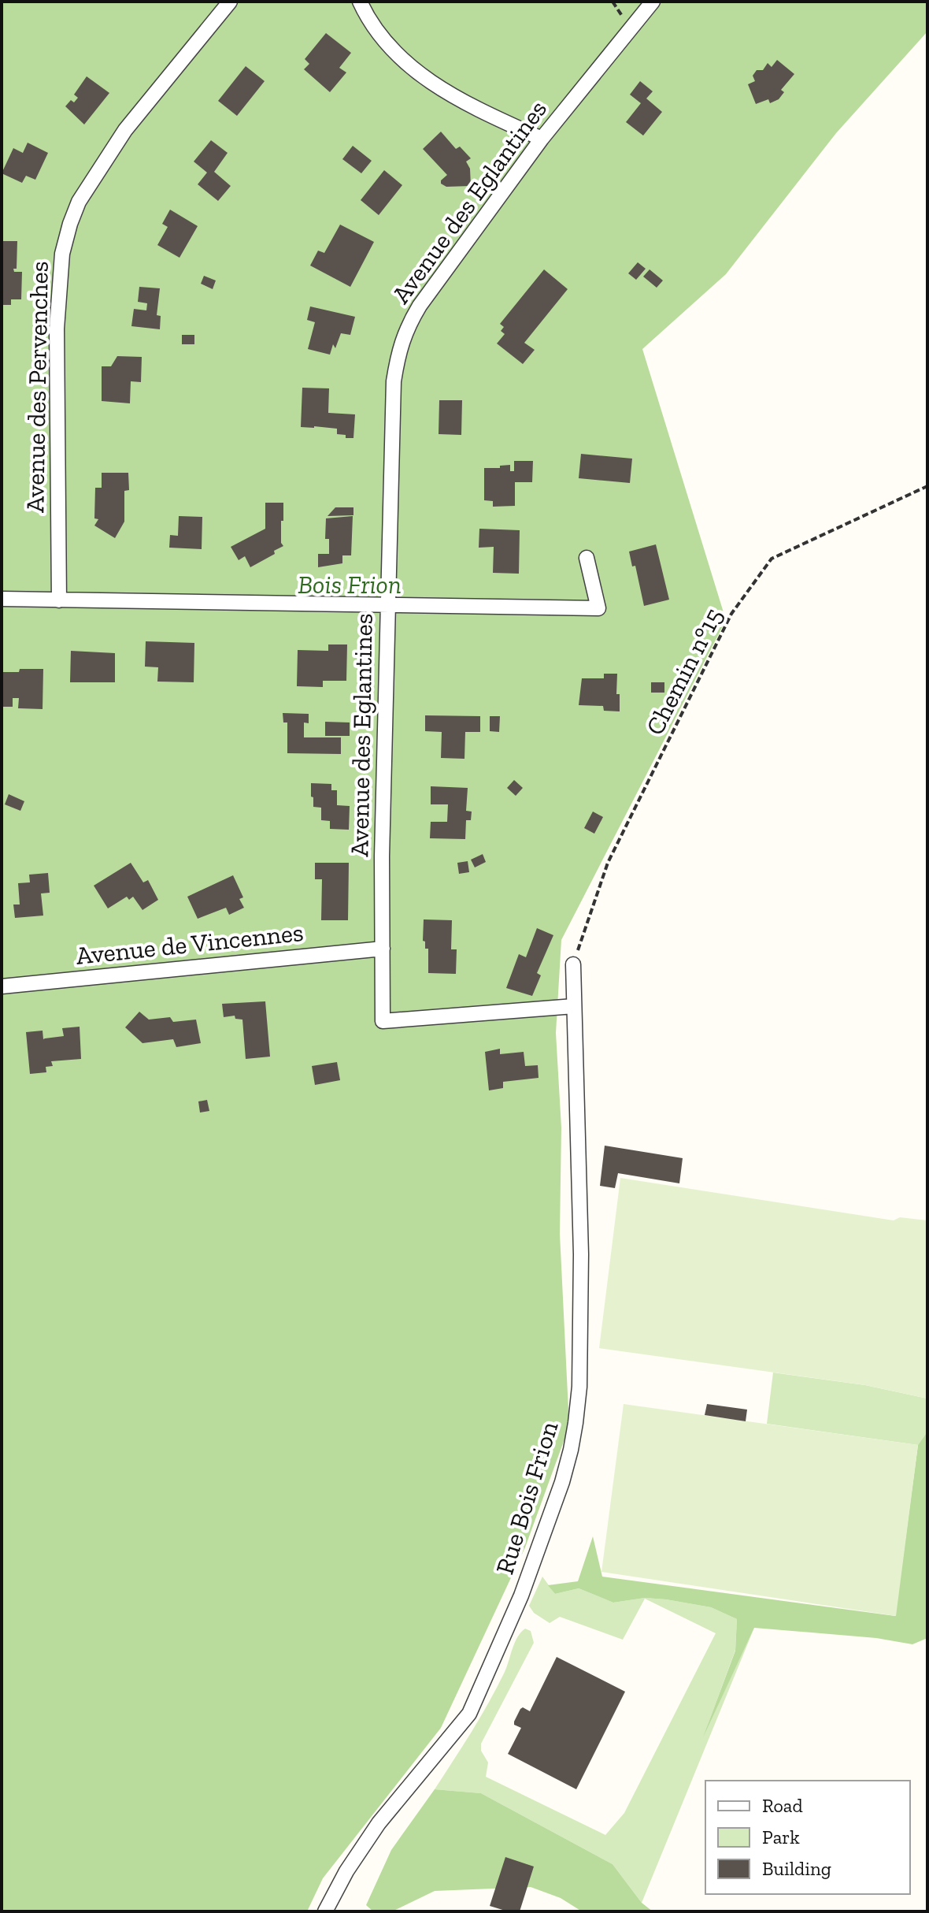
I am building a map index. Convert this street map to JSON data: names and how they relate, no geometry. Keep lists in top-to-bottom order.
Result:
{
  "streets": {
    "street": [
      "Avenue des Eglantines",
      "Avenue des Pervenches",
      "Avenue de Vincennes",
      "Rue Bois Frion"
    ],
    "path": ["Chemin n°15"]
  },
  "crossings": [
    ["Avenue des Eglantines", "Avenue de Vincennes"],
    ["Avenue des Eglantines", "Rue Bois Frion"],
    ["Chemin n°15", "Rue Bois Frion"]
  ],
  "parks": ["Bois Frion"],
  "legend": ["Road", "Park", "Building"]
}
